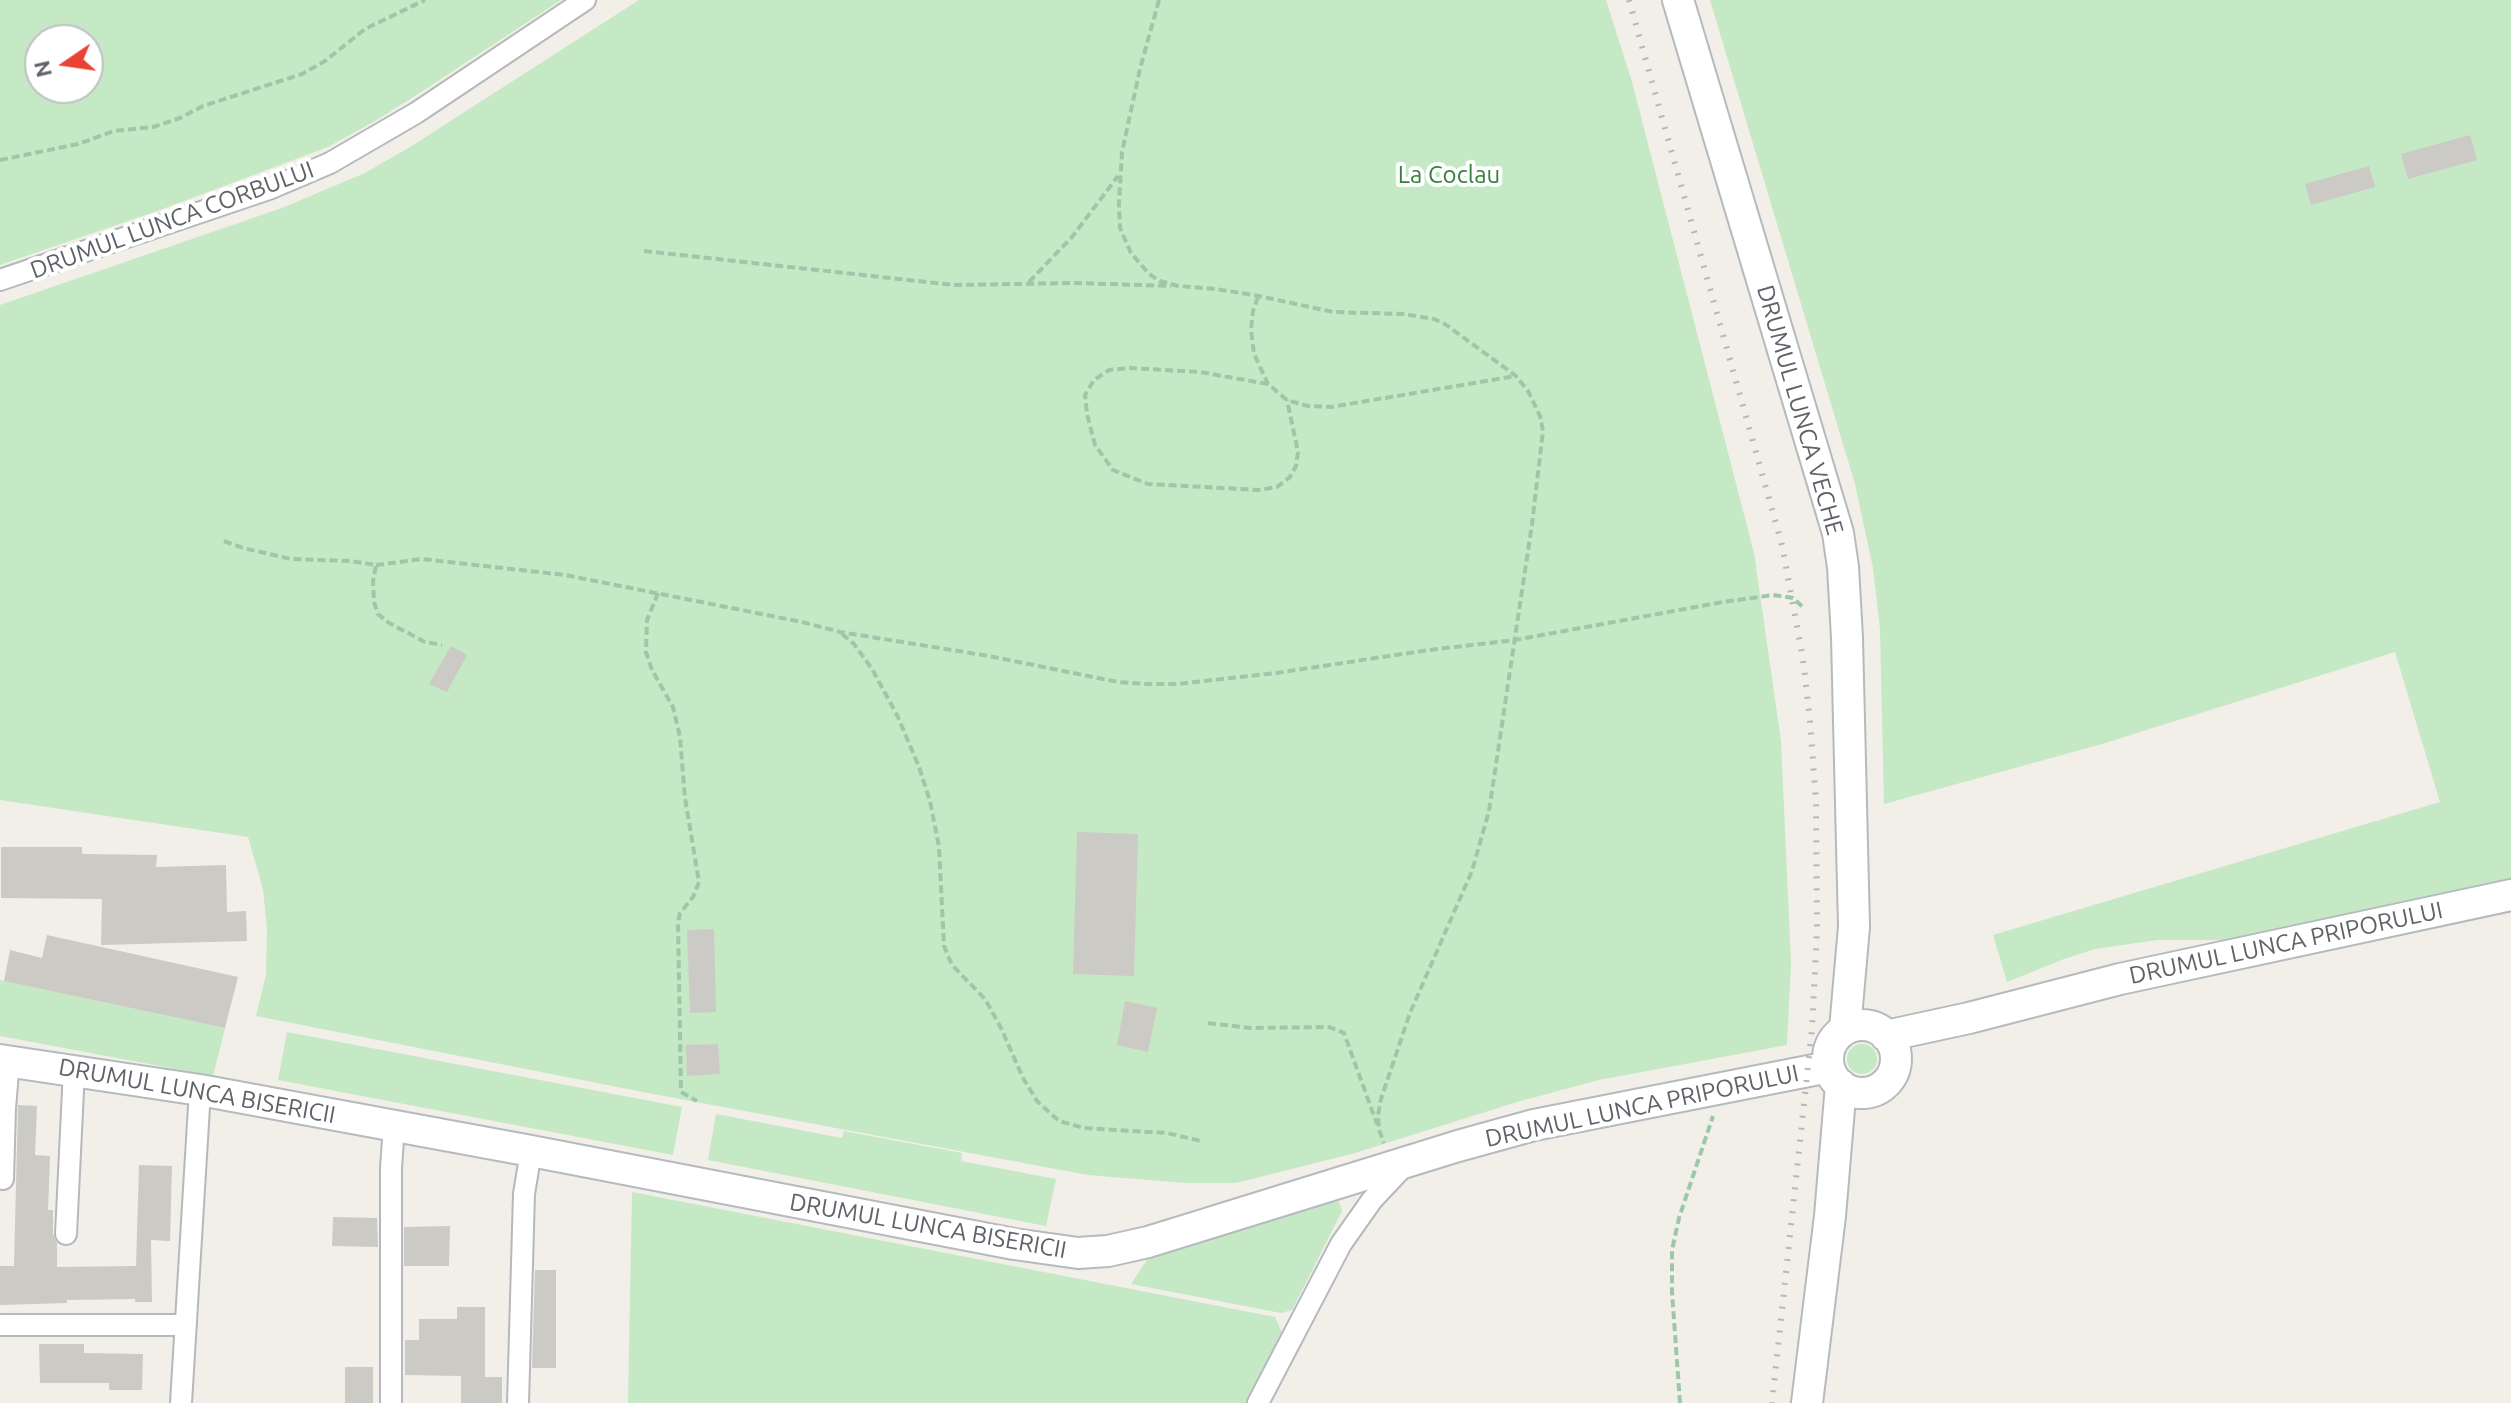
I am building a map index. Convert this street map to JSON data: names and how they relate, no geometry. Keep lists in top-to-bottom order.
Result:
{
  "streets": {
    "street": [
      "DRUMUL LUNCA CORBULUI",
      "DRUMUL LUNCA VECHE",
      "DRUMUL LUNCA PRIPORULUI",
      "DRUMUL LUNCA BISERICII"
    ]
  },
  "crossings": [
    ["DRUMUL LUNCA VECHE", "DRUMUL LUNCA PRIPORULUI"],
    ["DRUMUL LUNCA PRIPORULUI", "DRUMUL LUNCA BISERICII"]
  ],
  "parks": ["La Coclau"],
  "north": "left"
}
